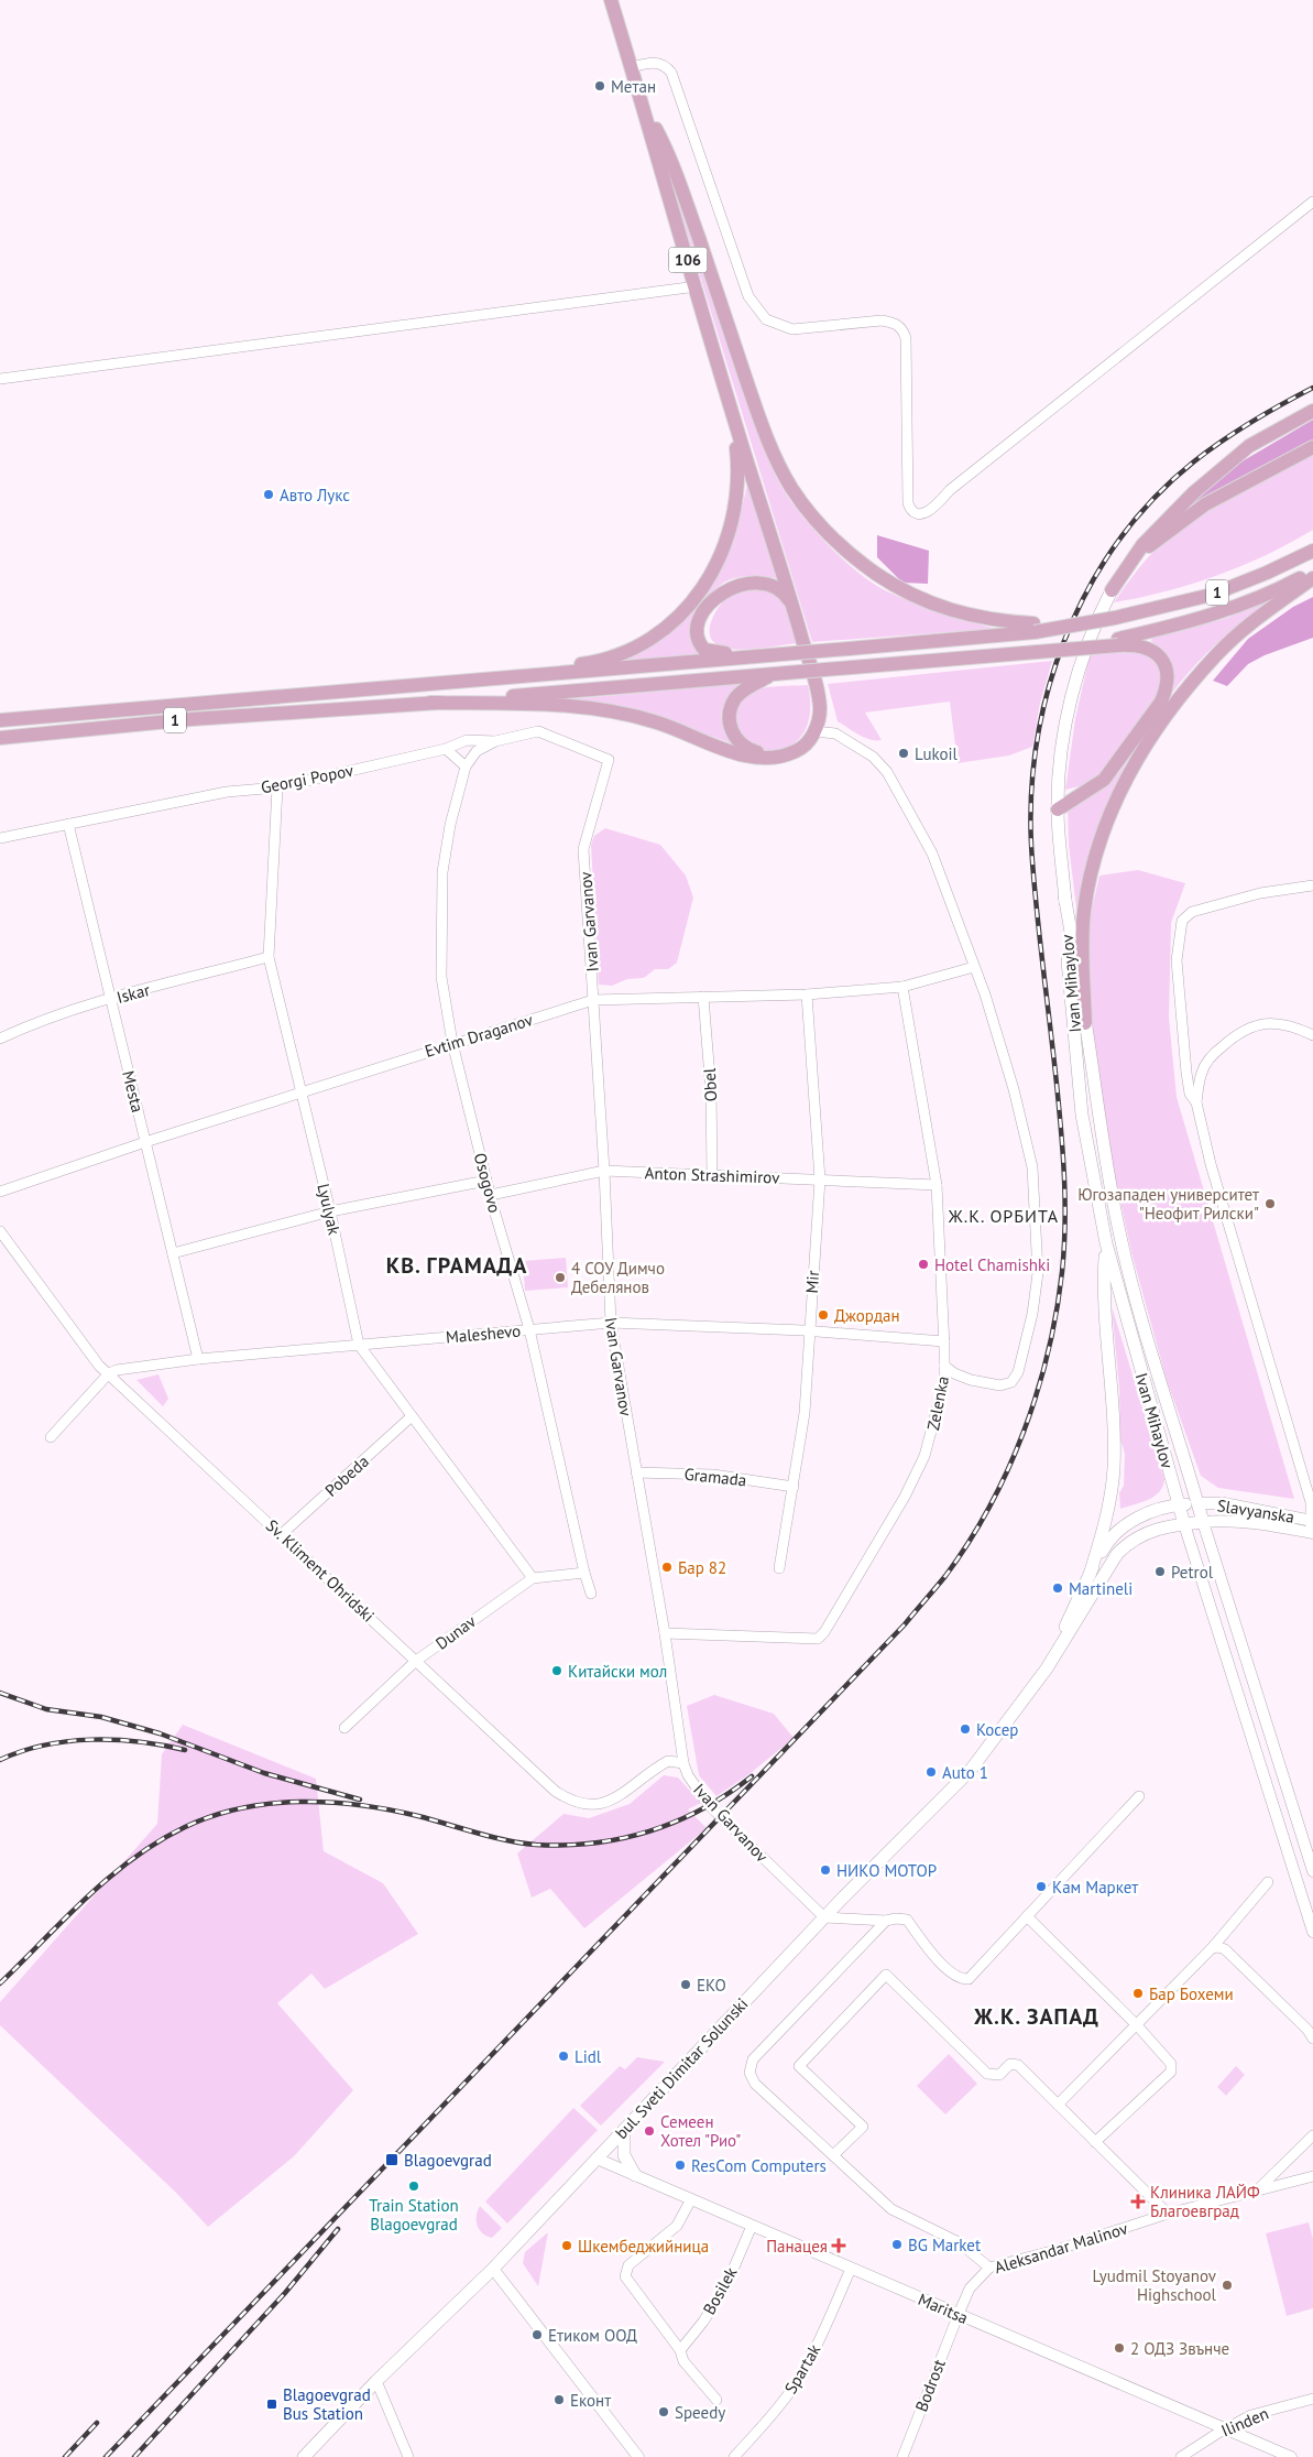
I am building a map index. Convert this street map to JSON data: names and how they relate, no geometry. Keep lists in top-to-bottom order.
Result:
{
  "streets": {
    "main road": [
      "106",
      "1",
      "Ivan Mihaylov",
      "bul. Sveti Dimitar Solunski"
    ],
    "street": [
      "Georgi Popov",
      "Ivan Garvanov",
      "Iskar",
      "Evtim Draganov",
      "Obel",
      "Mesta",
      "Anton Strashimirov",
      "Osogovo",
      "Lyulyak",
      "Mir",
      "Maleshevo",
      "Zelenka",
      "Pobeda",
      "Gramada",
      "Slavyanska",
      "Sv. Kliment Ohridski",
      "Dunav",
      "Aleksandar Malinov",
      "Bosilek",
      "Maritsa",
      "Spartak",
      "Bodrost",
      "Ilinden"
    ]
  },
  "crossings": [
    ["Georgi Popov", "Ivan Garvanov"],
    ["Georgi Popov", "Mesta"],
    ["Georgi Popov", "Lyulyak"],
    ["Ivan Garvanov", "Evtim Draganov"],
    ["Ivan Garvanov", "Anton Strashimirov"],
    ["Ivan Garvanov", "Maleshevo"],
    ["Ivan Garvanov", "Zelenka"],
    ["Ivan Garvanov", "Gramada"],
    ["Ivan Garvanov", "Sv. Kliment Ohridski"],
    ["Ivan Garvanov", "bul. Sveti Dimitar Solunski"],
    ["Ivan Mihaylov", "Slavyanska"],
    ["Ivan Mihaylov", "bul. Sveti Dimitar Solunski"],
    ["Iskar", "Mesta"],
    ["Iskar", "Lyulyak"],
    ["Evtim Draganov", "Obel"],
    ["Evtim Draganov", "Mesta"],
    ["Evtim Draganov", "Osogovo"],
    ["Evtim Draganov", "Lyulyak"],
    ["Evtim Draganov", "Mir"],
    ["Evtim Draganov", "Zelenka"],
    ["Obel", "Anton Strashimirov"],
    ["Mesta", "Maleshevo"],
    ["Anton Strashimirov", "Osogovo"],
    ["Anton Strashimirov", "Mir"],
    ["Anton Strashimirov", "Zelenka"],
    ["Osogovo", "Maleshevo"],
    ["Osogovo", "Dunav"],
    ["Lyulyak", "Maleshevo"],
    ["Lyulyak", "Pobeda"],
    ["Lyulyak", "Dunav"],
    ["Mir", "Maleshevo"],
    ["Mir", "Gramada"],
    ["Maleshevo", "Zelenka"],
    ["Maleshevo", "Sv. Kliment Ohridski"],
    ["Pobeda", "Sv. Kliment Ohridski"],
    ["Slavyanska", "bul. Sveti Dimitar Solunski"],
    ["Sv. Kliment Ohridski", "Dunav"],
    ["bul. Sveti Dimitar Solunski", "Maritsa"],
    ["Aleksandar Malinov", "Maritsa"],
    ["Aleksandar Malinov", "Bodrost"],
    ["Bosilek", "Maritsa"],
    ["Maritsa", "Spartak"],
    ["Maritsa", "Bodrost"],
    ["Maritsa", "Ilinden"]
  ],
  "districts": ["Ж.К. ОРБИТА", "КВ. ГРАМАДА", "Ж.К. ЗАПАД"],
  "places": {
    "other": [
      "Метан",
      "Авто Лукс",
      "Lukoil",
      "Югозападен университет \"Неофит Рилски\"",
      "Hotel Chamishki",
      "4 СОУ Димчо Дебелянов",
      "Джордан",
      "Бар 82",
      "Petrol",
      "Martineli",
      "Китайски мол",
      "Косер",
      "Auto 1",
      "НИКО МОТОР",
      "Кам Маркет",
      "EKO",
      "Бар Бохеми",
      "Lidl",
      "Семеен Хотел \"Рио\"",
      "ResCom Computers",
      "Train Station Blagoevgrad",
      "BG Market",
      "Шкембеджийница",
      "Lyudmil Stoyanov Highschool",
      "Етиком ООД",
      "2 ОДЗ Звънче",
      "Еконт",
      "Speedy"
    ],
    "transit": ["Blagoevgrad", "Blagoevgrad Bus Station"],
    "health": ["Клиника ЛАЙФ Благоевград", "Панацея"]
  }
}
